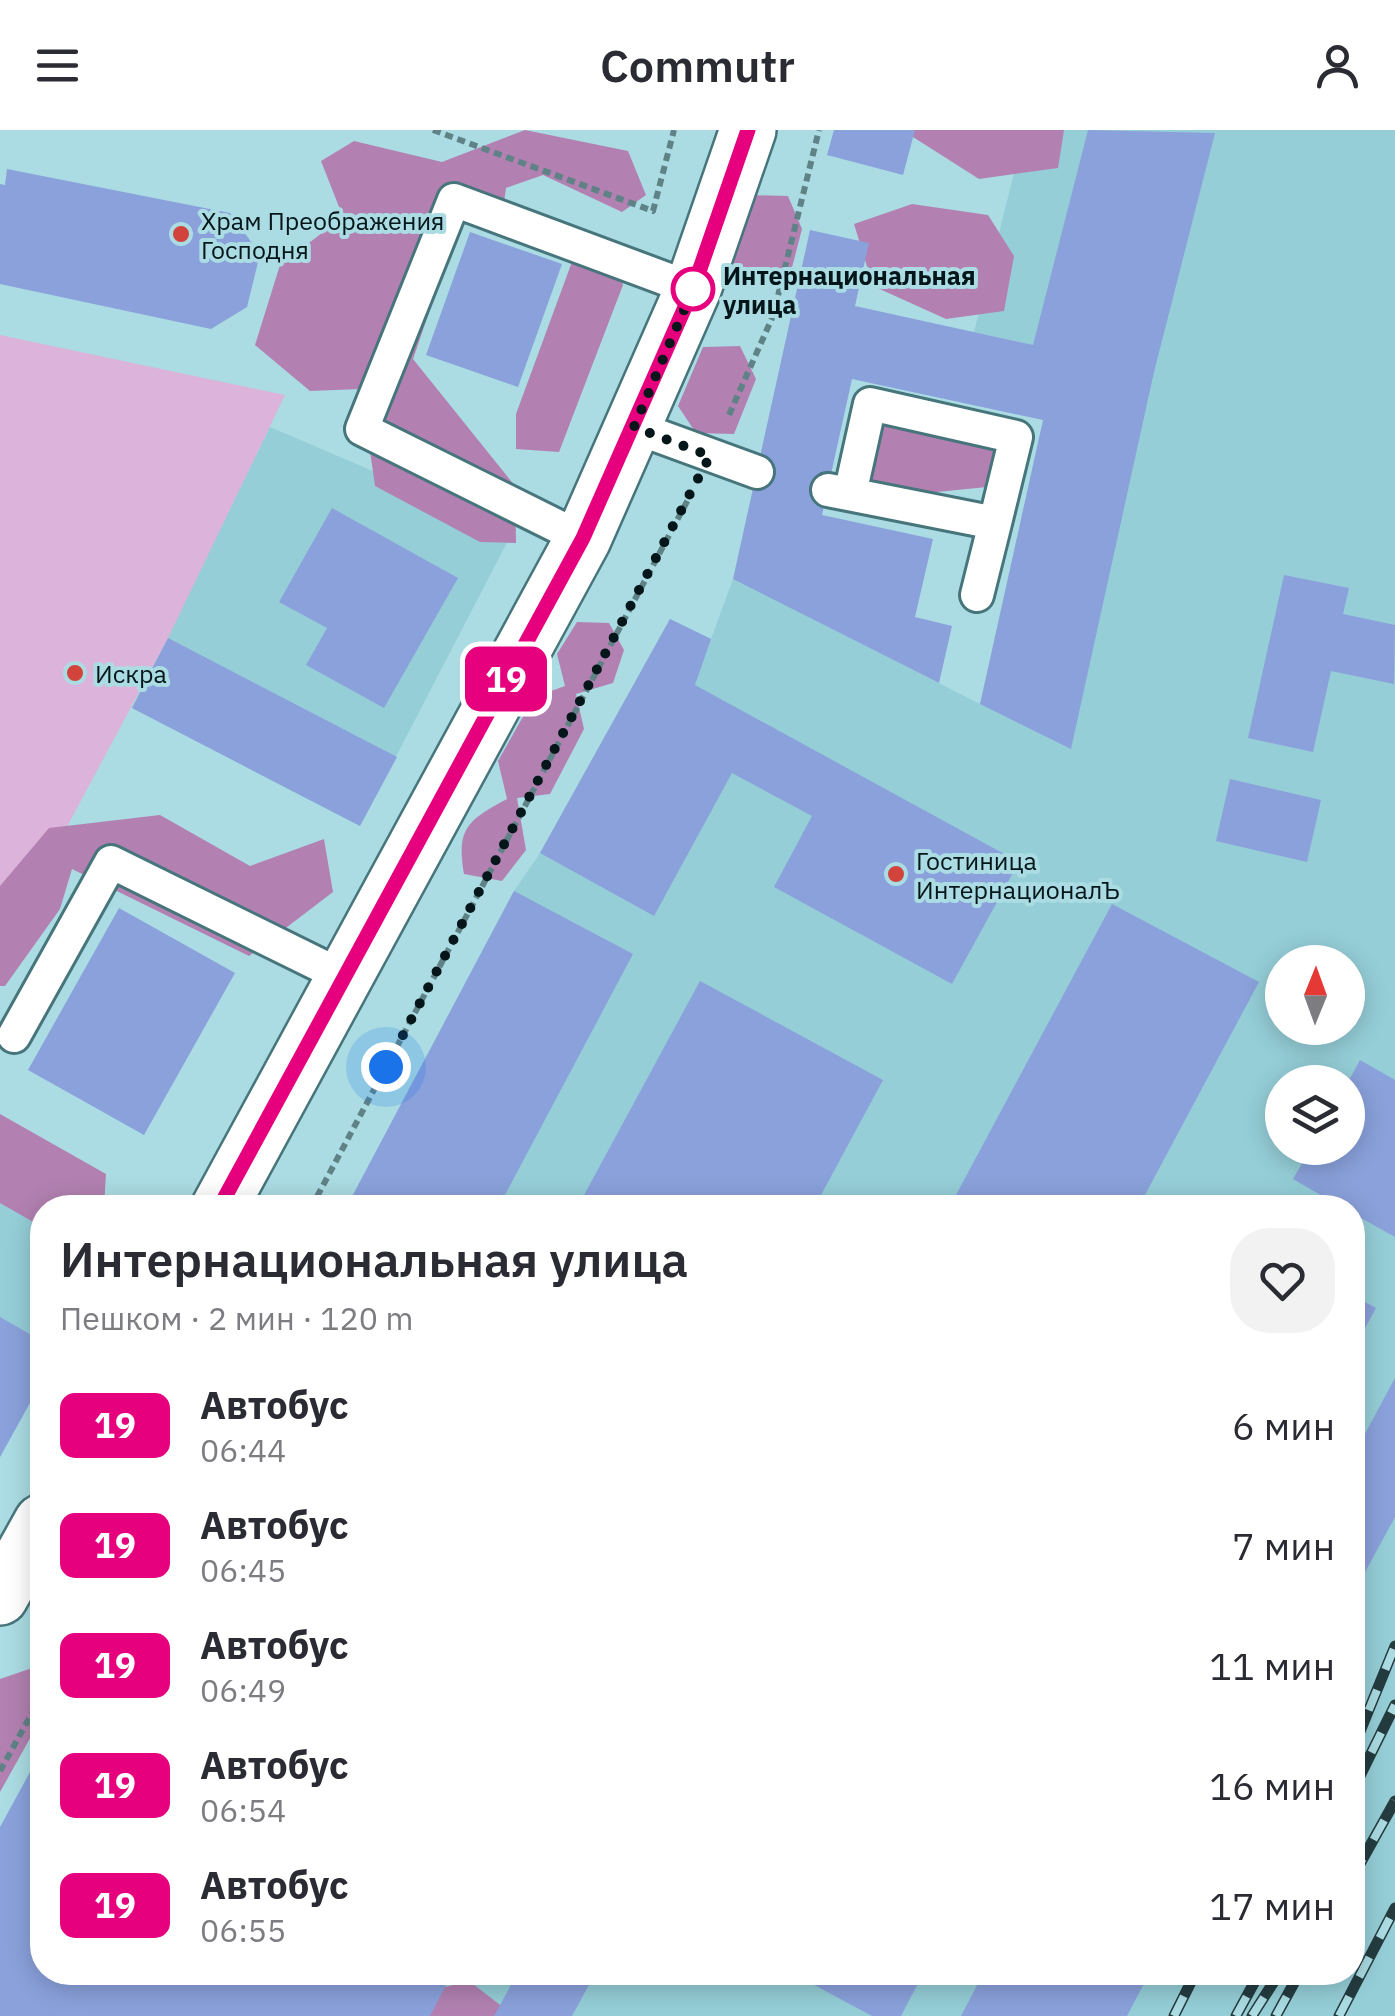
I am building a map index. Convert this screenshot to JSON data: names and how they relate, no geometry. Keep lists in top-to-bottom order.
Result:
{
  "places": [
    "Храм Преображения Господня",
    "Интернациональная улица",
    "Искра",
    "Гостиница ИнтернационалЪ"
  ],
  "lines": ["bus line 19"],
  "north": "top",
  "page": {
    "header": "Commutr",
    "on_map": "19",
    "heading": ["Интернациональная улица", "Пешком · 2 мин · 120 m"],
    "list": [
      {
        "mark": "19",
        "name": "Автобус",
        "note": "06:44",
        "value": "6 мин"
      },
      {
        "mark": "19",
        "name": "Автобус",
        "note": "06:45",
        "value": "7 мин"
      },
      {
        "mark": "19",
        "name": "Автобус",
        "note": "06:49",
        "value": "11 мин"
      },
      {
        "mark": "19",
        "name": "Автобус",
        "note": "06:54",
        "value": "16 мин"
      },
      {
        "mark": "19",
        "name": "Автобус",
        "note": "06:55",
        "value": "17 мин"
      }
    ]
  }
}
